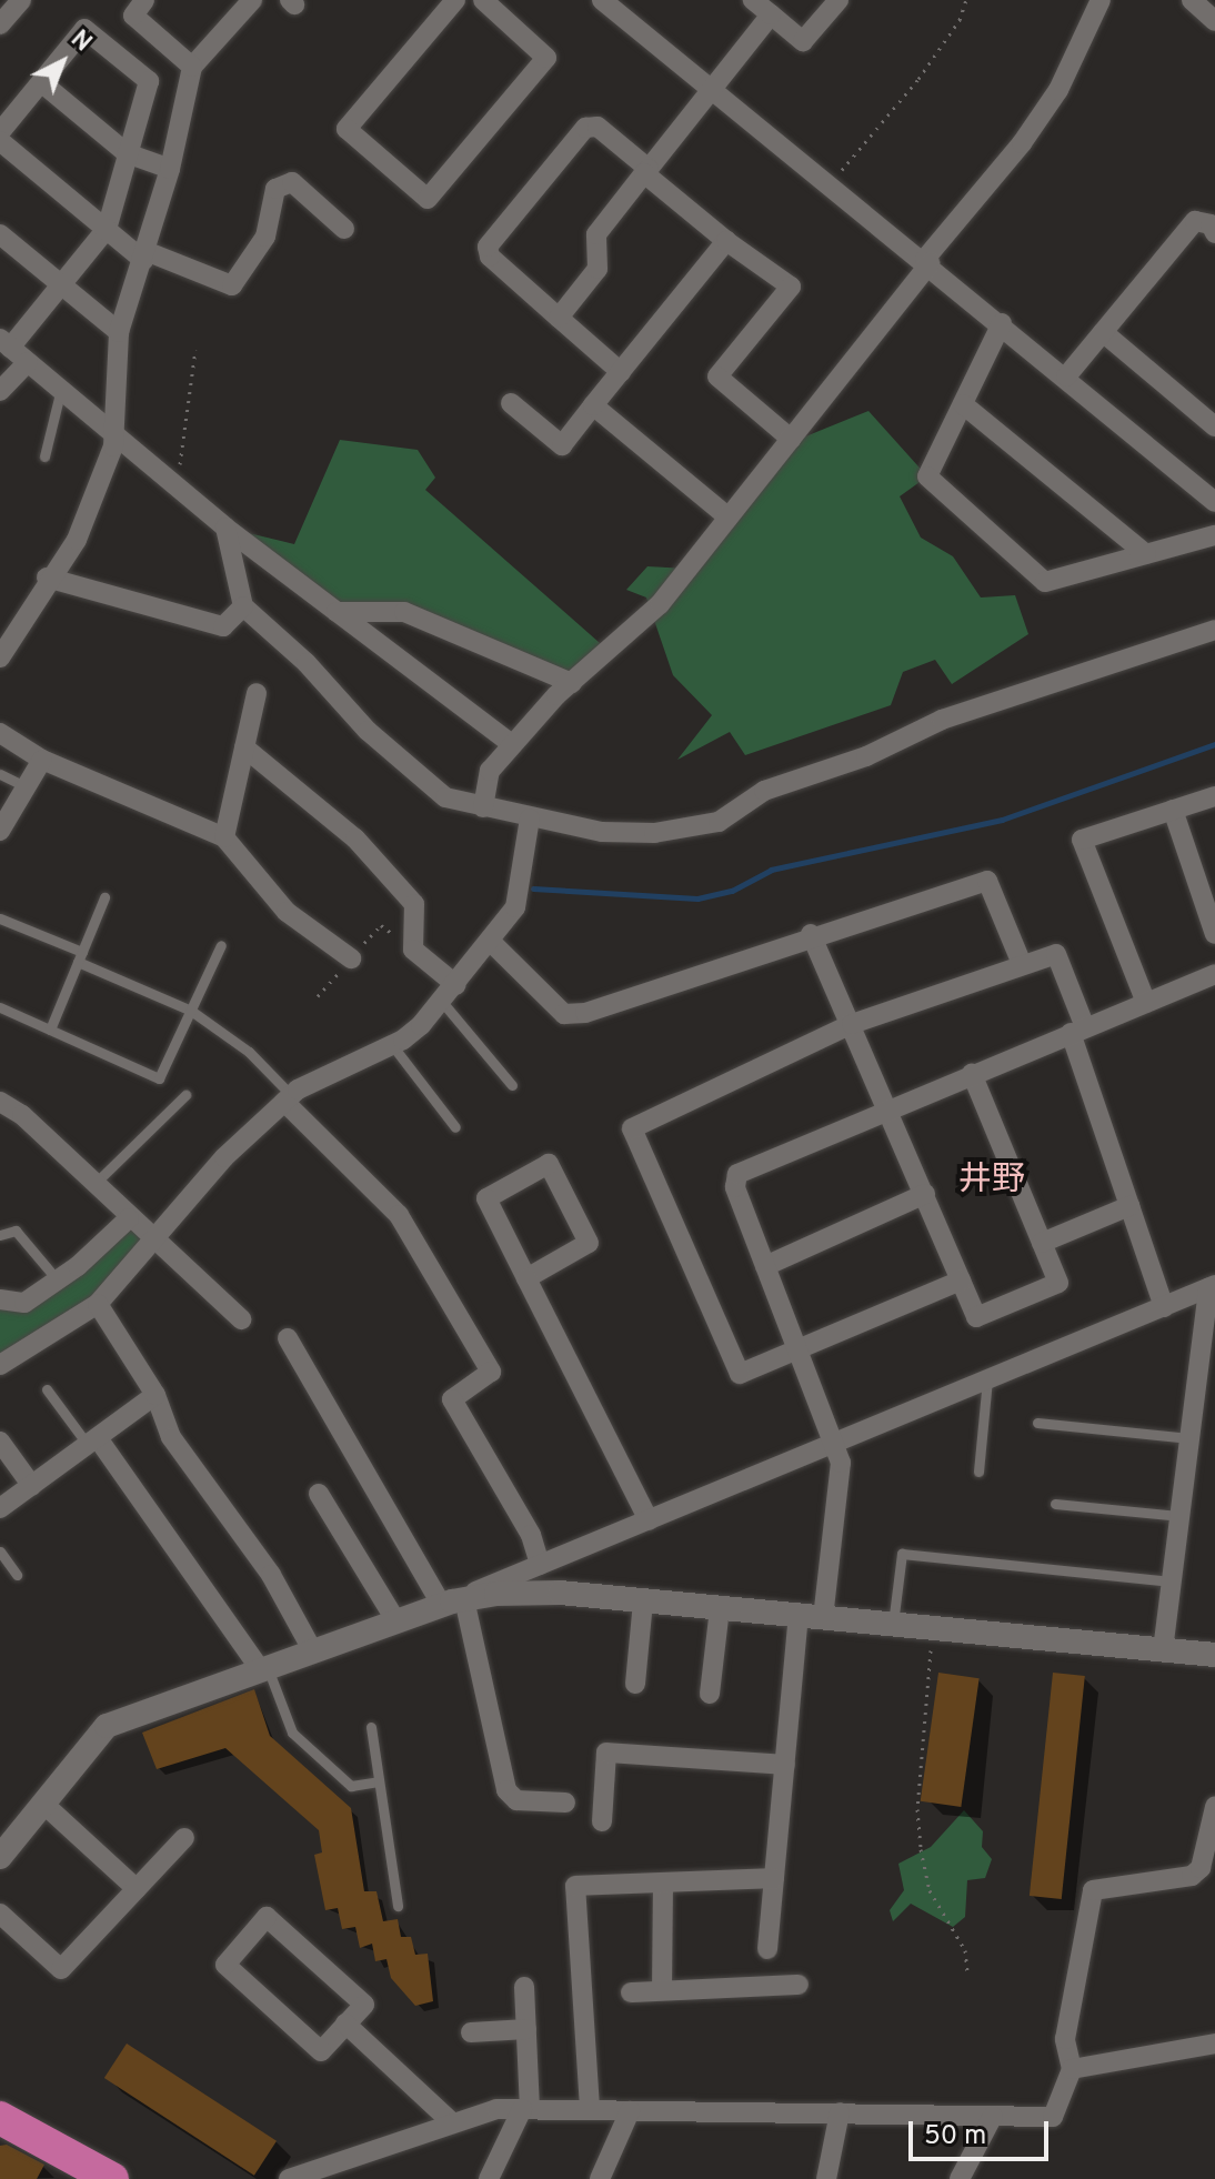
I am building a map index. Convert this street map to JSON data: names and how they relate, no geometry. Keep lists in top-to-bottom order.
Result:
{
  "districts": ["井野"],
  "scale_bar": "50 m",
  "north": "top right"
}
